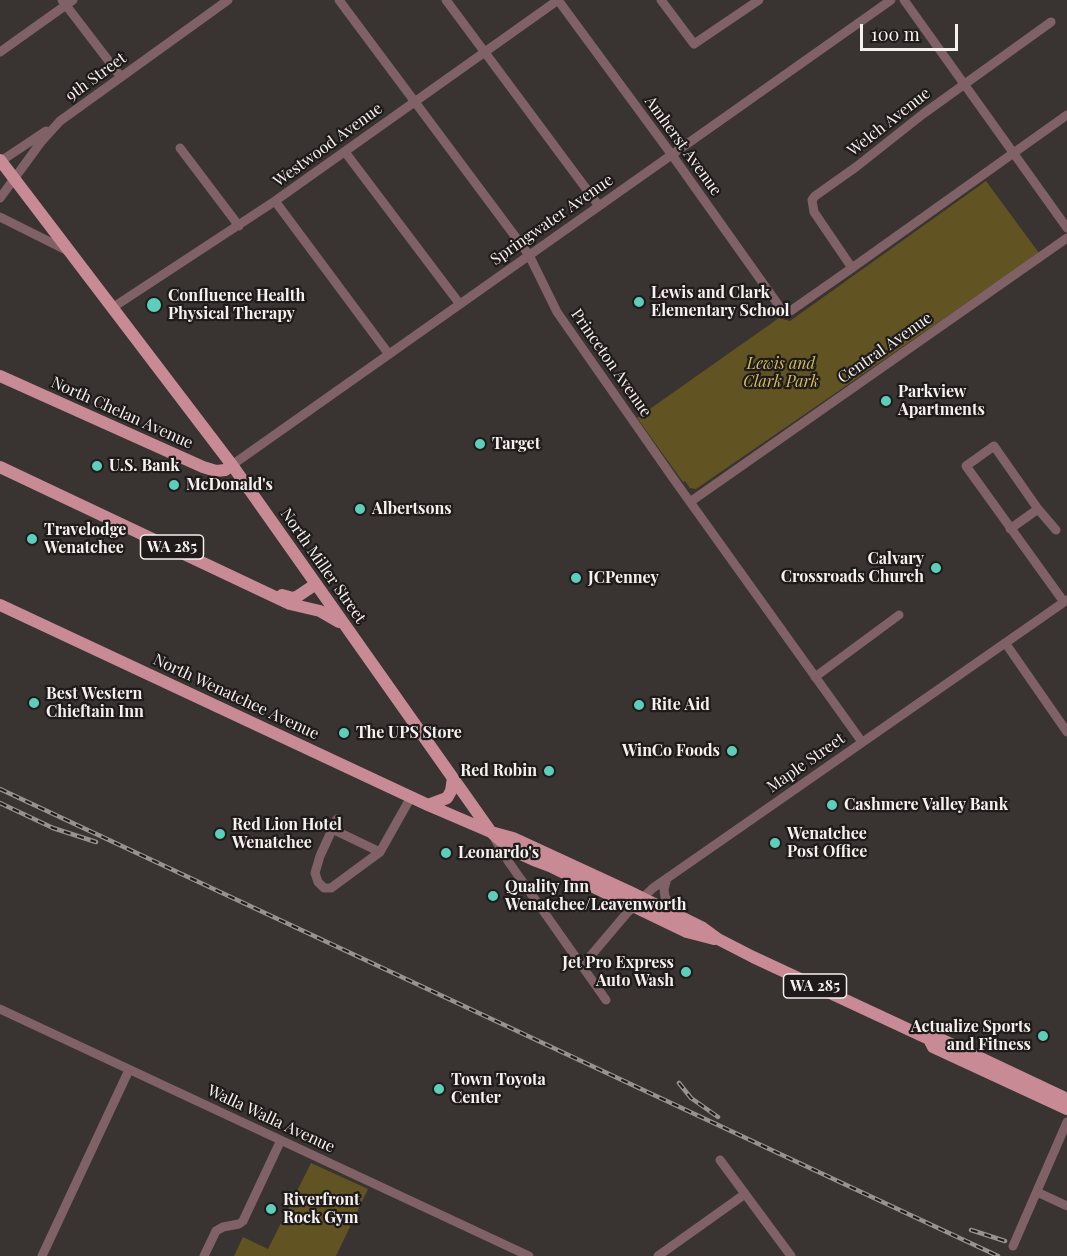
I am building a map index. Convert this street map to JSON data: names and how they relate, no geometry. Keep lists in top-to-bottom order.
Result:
{
  "streets": {
    "main road": [
      "North Chelan Avenue",
      "WA 285",
      "North Miller Street",
      "North Wenatchee Avenue"
    ],
    "street": [
      "9th Street",
      "Welch Avenue",
      "Westwood Avenue",
      "Amherst Avenue",
      "Springwater Avenue",
      "Central Avenue",
      "Princeton Avenue",
      "Maple Street",
      "Walla Walla Avenue"
    ]
  },
  "crossings": [
    ["9th Street", "North Miller Street"],
    ["Welch Avenue", "Amherst Avenue"],
    ["Westwood Avenue", "Amherst Avenue"],
    ["Westwood Avenue", "Princeton Avenue"],
    ["Westwood Avenue", "North Miller Street"],
    ["Amherst Avenue", "Springwater Avenue"],
    ["Springwater Avenue", "Princeton Avenue"],
    ["Springwater Avenue", "North Chelan Avenue"],
    ["Springwater Avenue", "North Miller Street"],
    ["Central Avenue", "Princeton Avenue"],
    ["Princeton Avenue", "Maple Street"],
    ["North Chelan Avenue", "North Miller Street"],
    ["WA 285", "North Miller Street"],
    ["WA 285", "North Wenatchee Avenue"],
    ["WA 285", "Maple Street"],
    ["North Miller Street", "North Wenatchee Avenue"],
    ["North Miller Street", "Maple Street"],
    ["North Wenatchee Avenue", "Maple Street"]
  ],
  "parks": ["Lewis and Clark Park"],
  "places": [
    "Lewis and Clark Elementary School",
    "Confluence Health Physical Therapy",
    "Parkview Apartments",
    "Target",
    "U.S. Bank",
    "McDonald's",
    "Albertsons",
    "Travelodge Wenatchee",
    "Calvary Crossroads Church",
    "JCPenney",
    "Best Western Chieftain Inn",
    "Rite Aid",
    "The UPS Store",
    "WinCo Foods",
    "Red Robin",
    "Cashmere Valley Bank",
    "Red Lion Hotel Wenatchee",
    "Wenatchee Post Office",
    "Leonardo's",
    "Quality Inn Wenatchee/Leavenworth",
    "Jet Pro Express Auto Wash",
    "Actualize Sports and Fitness",
    "Town Toyota Center",
    "Riverfront Rock Gym"
  ],
  "scale_bar": "100 m"
}
